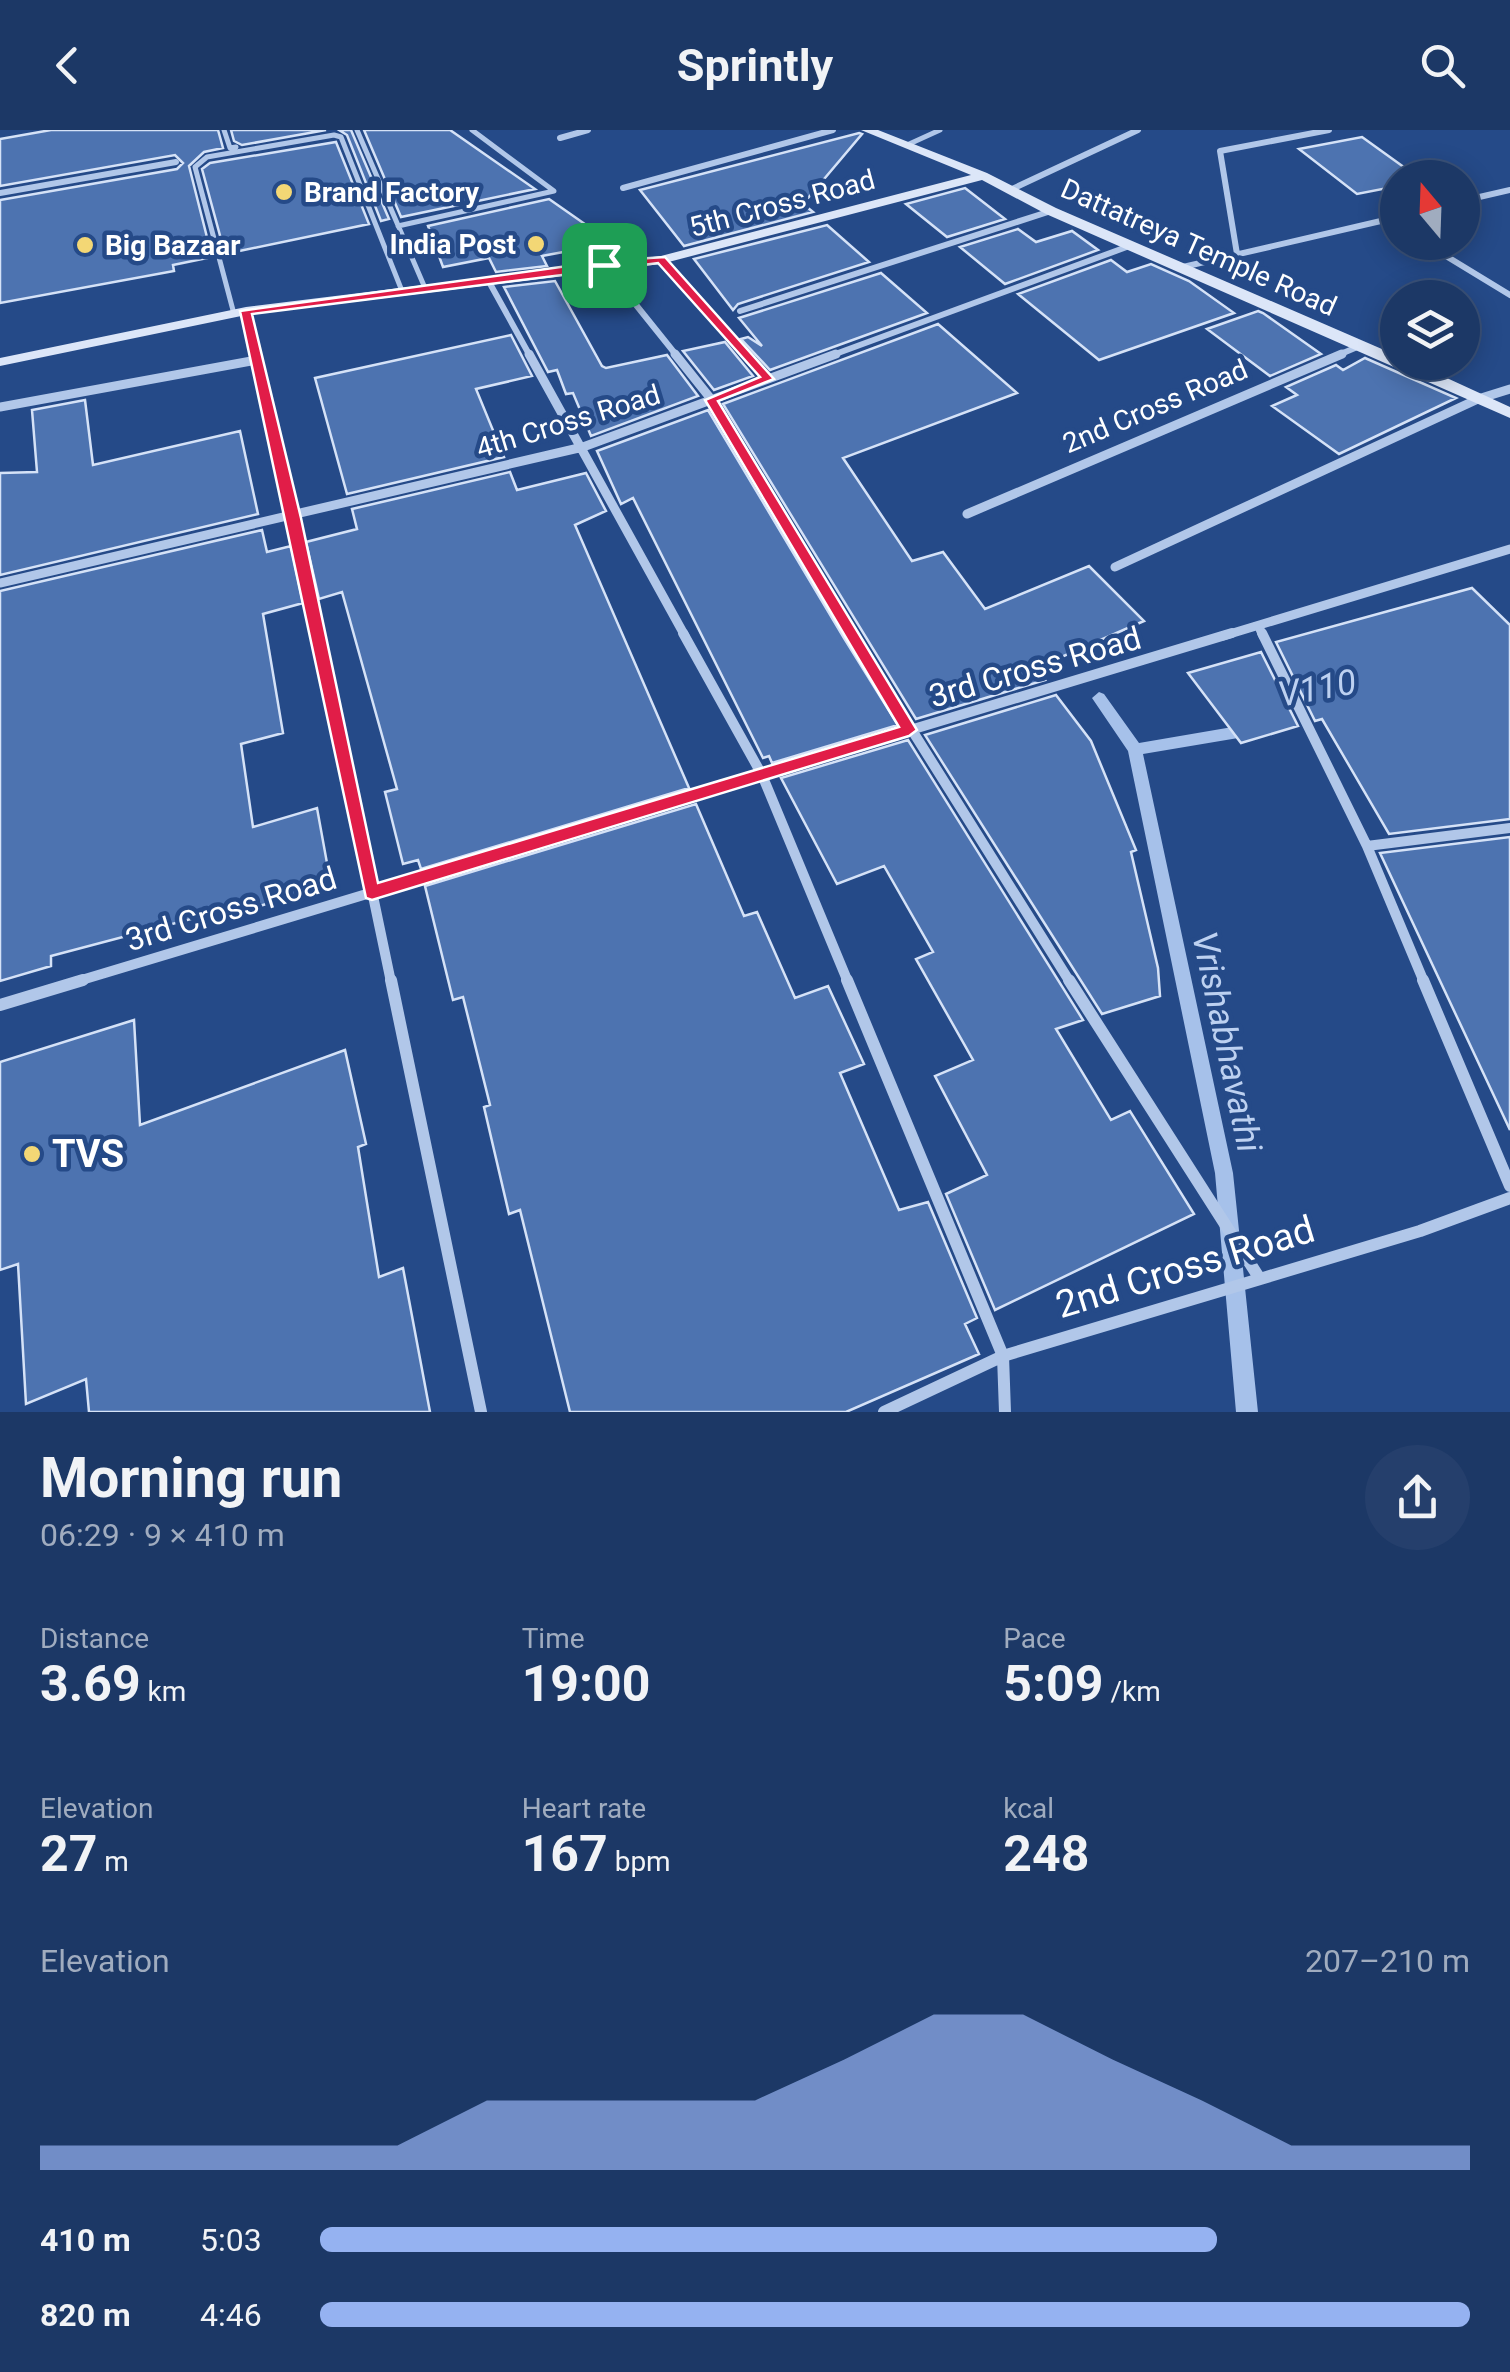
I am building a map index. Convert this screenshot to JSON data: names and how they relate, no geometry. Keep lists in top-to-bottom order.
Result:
{
  "streets": {
    "street": [
      "5th Cross Road",
      "Dattatreya Temple Road",
      "2nd Cross Road",
      "4th Cross Road",
      "3rd Cross Road"
    ]
  },
  "crossings": [
    ["5th Cross Road", "Dattatreya Temple Road"],
    ["Dattatreya Temple Road", "2nd Cross Road"],
    ["Dattatreya Temple Road", "4th Cross Road"]
  ],
  "water": ["V110", "Vrishabhavathi"],
  "places": [
    "Brand Factory",
    "India Post",
    "Big Bazaar",
    "TVS"
  ],
  "north": "top",
  "page": {
    "header": "Sprintly",
    "heading": ["Morning run", "06:29 · 9 × 410 m"],
    "stats": [
      ["Distance", "3.69 km"],
      ["Time", "19:00"],
      ["Pace", "5:09 /km"],
      ["Elevation", "27 m"],
      ["Heart rate", "167 bpm"],
      ["kcal", "248"]
    ],
    "chart": ["Elevation", "207–210 m"],
    "list": [
      {
        "name": "410 m",
        "note": "5:03"
      },
      {
        "name": "820 m",
        "note": "4:46"
      }
    ]
  }
}
